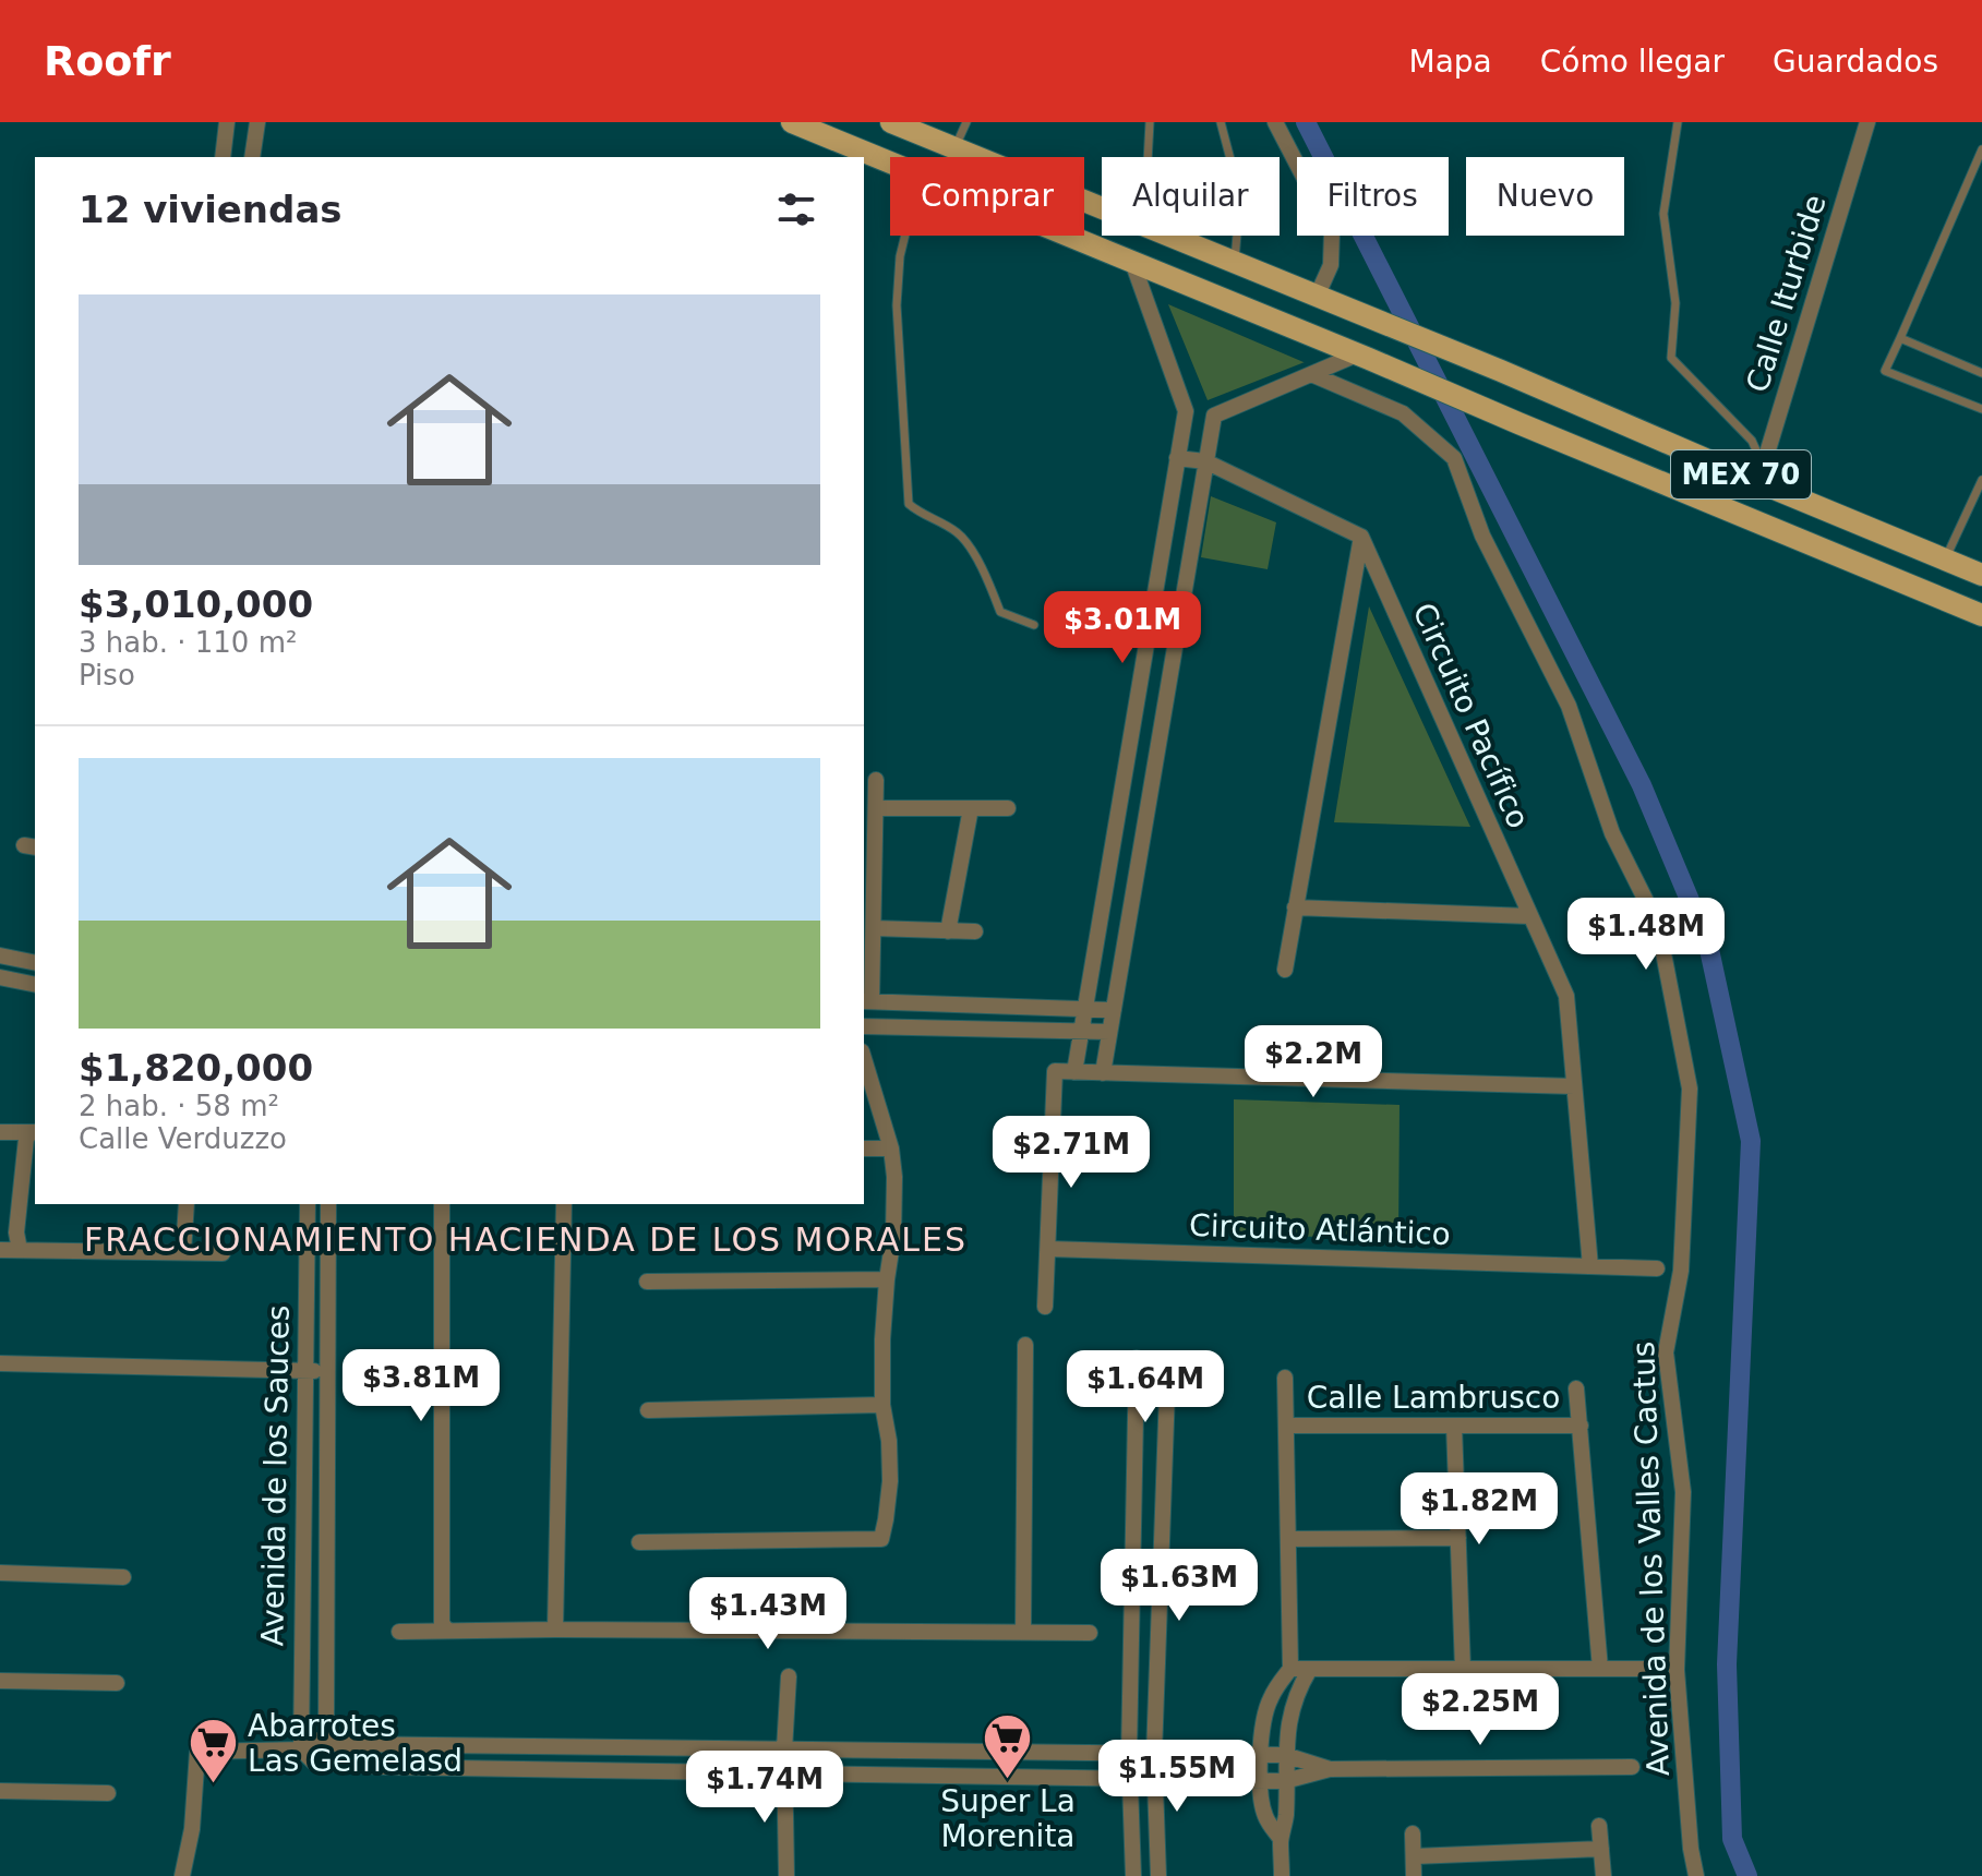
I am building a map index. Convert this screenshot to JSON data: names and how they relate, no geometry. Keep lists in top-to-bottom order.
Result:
{
  "streets": {
    "main road": ["MEX 70"],
    "street": [
      "Calle Iturbide",
      "Circuito Pacífico",
      "Circuito Atlántico",
      "Calle Lambrusco",
      "Avenida de los Sauces",
      "Avenida de los Valles Cactus"
    ]
  },
  "crossings": [
    ["Calle Iturbide", "MEX 70"]
  ],
  "districts": ["FRACCIONAMIENTO HACIENDA DE LOS MORALES"],
  "places": {
    "supermarket": ["Super La Morenita", "Abarrotes Las Gemelasd"]
  },
  "page": {
    "header": "Roofr",
    "nav": ["Mapa", "Cómo llegar", "Guardados"],
    "chip": [
      "Comprar",
      "Alquilar",
      "Filtros",
      "Nuevo"
    ],
    "heading": "12 viviendas",
    "list": [
      {
        "name": "$3,010,000",
        "note": "3 hab. · 110 m² · Piso"
      },
      {
        "name": "$1,820,000",
        "note": "2 hab. · 58 m² · Calle Verduzzo"
      }
    ],
    "price": [
      "$3.01M",
      "$1.48M",
      "$2.2M",
      "$2.71M",
      "$3.81M",
      "$1.64M",
      "$1.82M",
      "$1.63M",
      "$1.43M",
      "$2.25M",
      "$1.55M",
      "$1.74M"
    ]
  }
}
